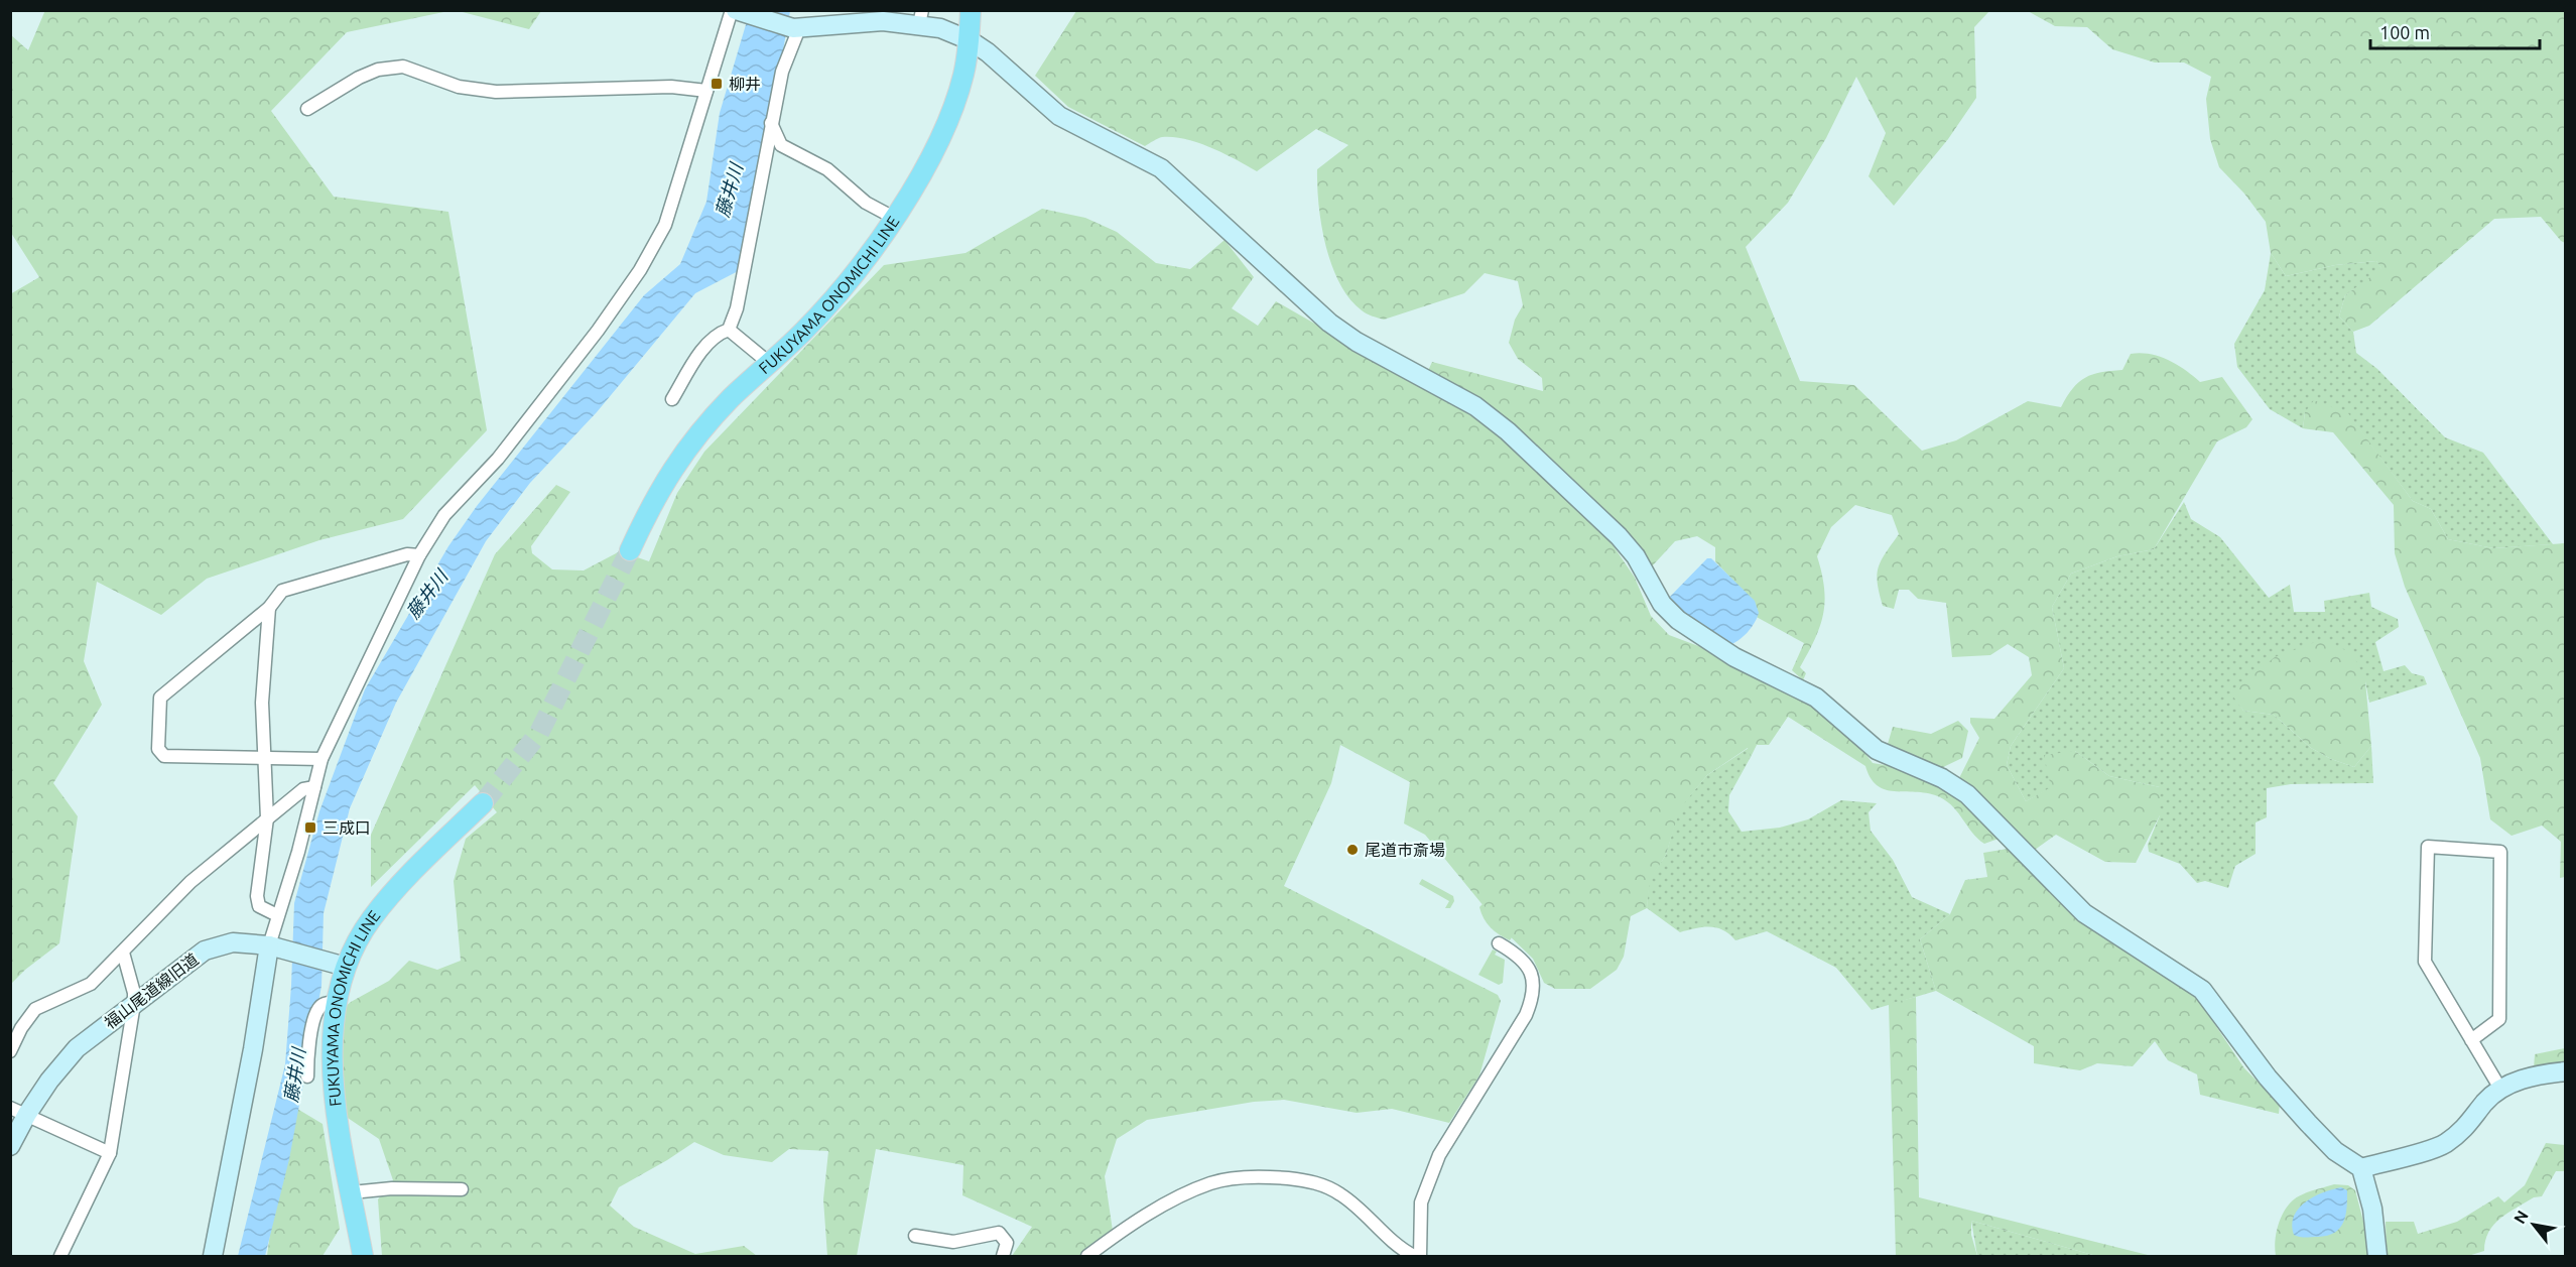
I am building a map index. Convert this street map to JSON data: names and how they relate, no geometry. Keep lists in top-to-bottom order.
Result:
{
  "streets": {
    "main road": ["FUKUYAMA ONOMICHI LINE"],
    "street": ["福山尾道線旧道"]
  },
  "crossings": [
    ["FUKUYAMA ONOMICHI LINE", "福山尾道線旧道"]
  ],
  "water": ["藤井川"],
  "places": {
    "transit": ["柳井", "三成口"],
    "other": ["尾道市斎場"]
  },
  "scale_bar": "100 m",
  "north": "top left"
}
